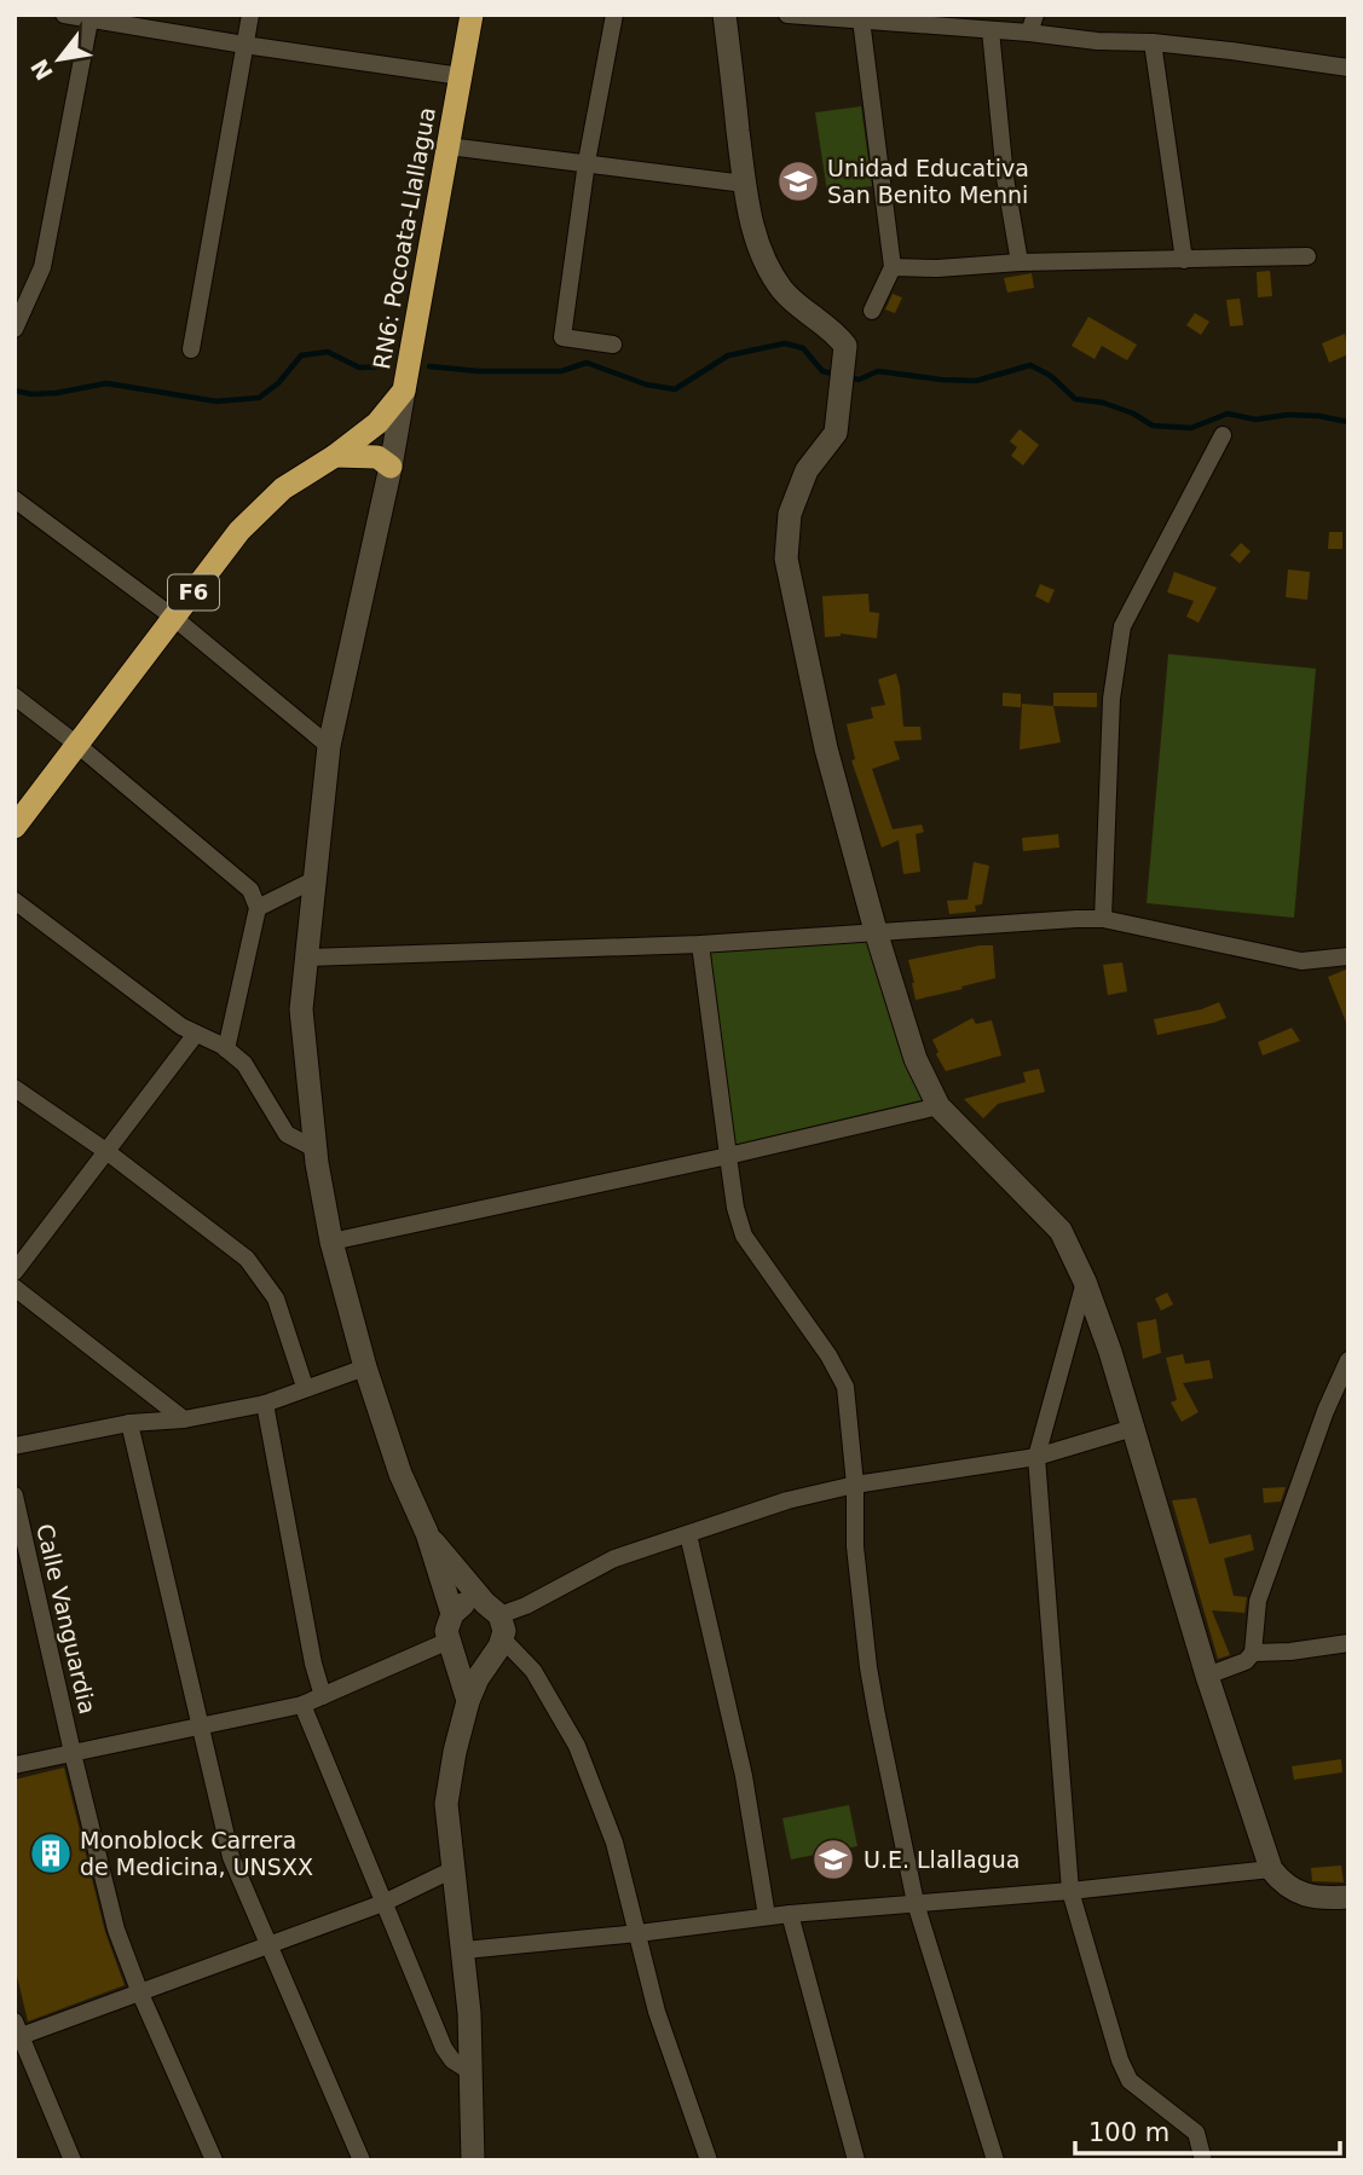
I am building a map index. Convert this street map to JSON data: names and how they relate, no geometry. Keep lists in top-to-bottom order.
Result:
{
  "streets": {
    "highway": ["RN6: Pocoata-Llallagua", "F6"],
    "street": ["Calle Vanguardia"]
  },
  "places": {
    "school or university": ["Unidad Educativa San Benito Menni", "U.E. Llallagua"],
    "building": ["Monoblock Carrera de Medicina, UNSXX"]
  },
  "scale_bar": "100 m",
  "north": "bottom left"
}
